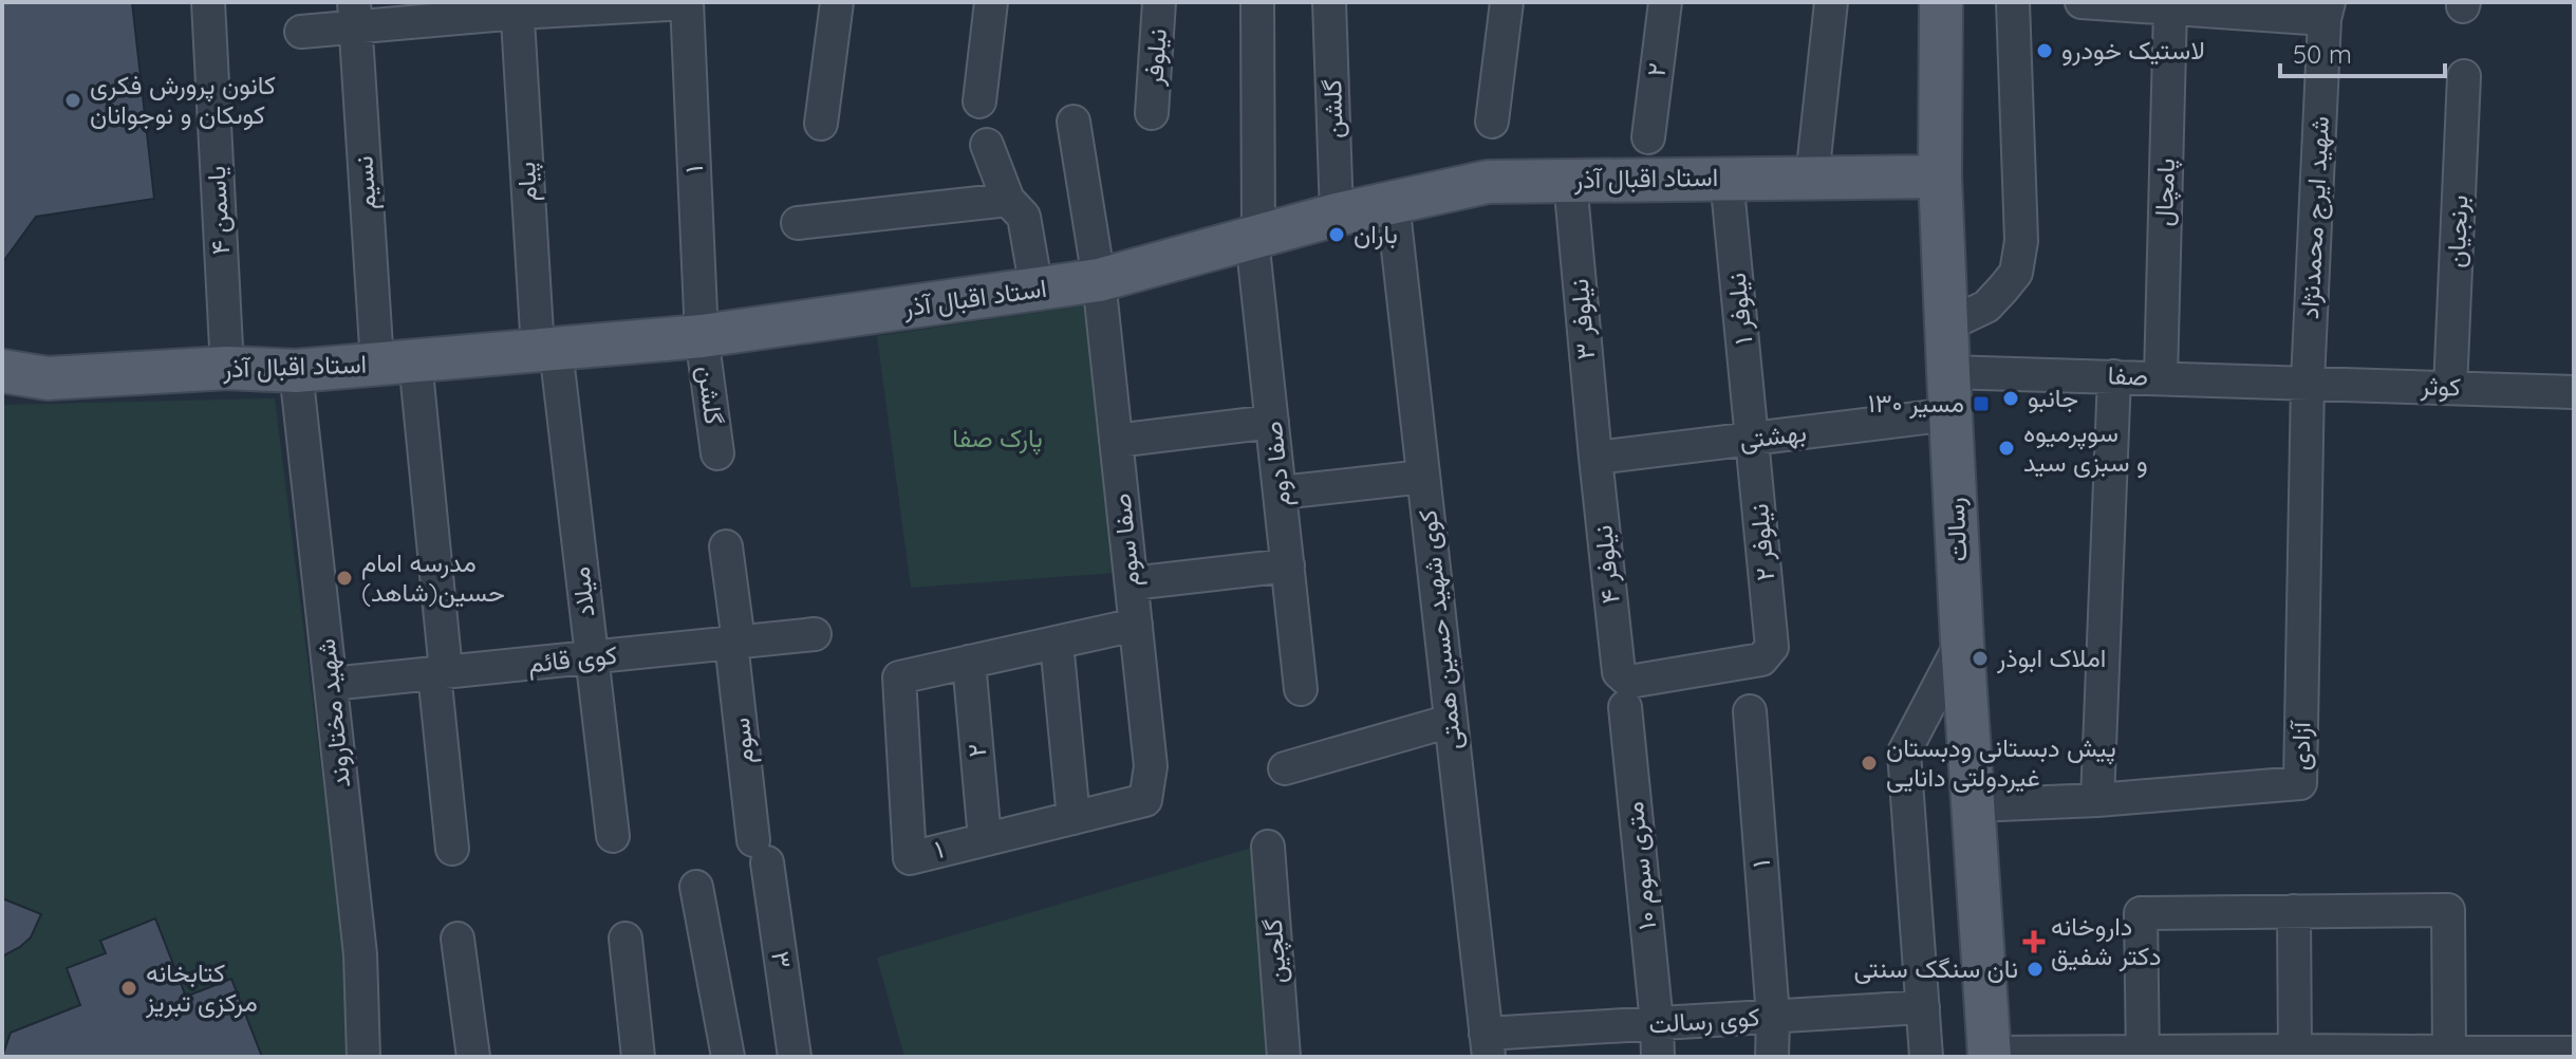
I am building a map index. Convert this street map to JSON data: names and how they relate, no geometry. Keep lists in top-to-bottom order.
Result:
{
  "streets": {
    "main road": ["استاد اقبال آذر", "رسالت"],
    "street": [
      "نیلوفر",
      "۲",
      "گلشن",
      "۱",
      "پیام",
      "نسیم",
      "پامچال",
      "یاسمن ۴",
      "شهید ایرج محمدنژاد",
      "برنجیان",
      "نیلوفر ۱",
      "نیلوفر ۳",
      "صفا",
      "کوثر",
      "بهشتی",
      "صفا دوم",
      "صفا سوم",
      "نیلوفر ۲",
      "نیلوفر ۴",
      "میلاد",
      "کوی شهید حسین همتی",
      "کوی قائم",
      "شهید مختاروند",
      "سوم",
      "آزادی",
      "۱۰ متری سوم",
      "گلچین",
      "۳",
      "کوی رسالت"
    ]
  },
  "crossings": [
    ["۲", "۱"],
    ["گلشن", "۱"],
    ["گلشن", "استاد اقبال آذر"],
    ["۱", "استاد اقبال آذر"],
    ["۱", "صفا سوم"],
    ["۱", "کوی رسالت"],
    ["استاد اقبال آذر", "پیام"],
    ["استاد اقبال آذر", "نسیم"],
    ["استاد اقبال آذر", "یاسمن ۴"],
    ["استاد اقبال آذر", "نیلوفر ۱"],
    ["استاد اقبال آذر", "نیلوفر ۳"],
    ["استاد اقبال آذر", "صفا دوم"],
    ["استاد اقبال آذر", "رسالت"],
    ["استاد اقبال آذر", "صفا سوم"],
    ["استاد اقبال آذر", "میلاد"],
    ["استاد اقبال آذر", "کوی شهید حسین همتی"],
    ["استاد اقبال آذر", "شهید مختاروند"],
    ["پیام", "میلاد"],
    ["نسیم", "کوی قائم"],
    ["پامچال", "صفا"],
    ["شهید ایرج محمدنژاد", "صفا"],
    ["شهید ایرج محمدنژاد", "کوثر"],
    ["شهید ایرج محمدنژاد", "آزادی"],
    ["برنجیان", "کوثر"],
    ["نیلوفر ۱", "بهشتی"],
    ["نیلوفر ۱", "نیلوفر ۲"],
    ["نیلوفر ۳", "بهشتی"],
    ["نیلوفر ۳", "نیلوفر ۴"],
    ["صفا", "کوثر"],
    ["صفا", "رسالت"],
    ["صفا", "آزادی"],
    ["کوثر", "آزادی"],
    ["بهشتی", "رسالت"],
    ["بهشتی", "نیلوفر ۲"],
    ["بهشتی", "نیلوفر ۴"],
    ["رسالت", "آزادی"],
    ["نیلوفر ۲", "نیلوفر ۴"],
    ["میلاد", "کوی قائم"],
    ["کوی شهید حسین همتی", "کوی رسالت"],
    ["کوی قائم", "شهید مختاروند"],
    ["کوی قائم", "سوم"],
    ["سوم", "۳"],
    ["۱۰ متری سوم", "کوی رسالت"]
  ],
  "parks": ["پارک صفا"],
  "places": {
    "other": [
      "لاستیک خودرو",
      "کانون پرورش فکرى کوىکان و نوجوانان",
      "باران",
      "جانبو",
      "سوپرمیوه و سبزی سید",
      "مدرسه امام حسین(شاهد)",
      "املاک ابوذر",
      "پیش دبستانی ودبستان غیردولتی دانایی",
      "نان سنگک سنتی",
      "کتابخانه مرکزى تبریز"
    ],
    "transit": ["مسیر ۱۳۰"],
    "health": ["داروخانه دکتر شفیق"]
  },
  "scale_bar": "50 m"
}
